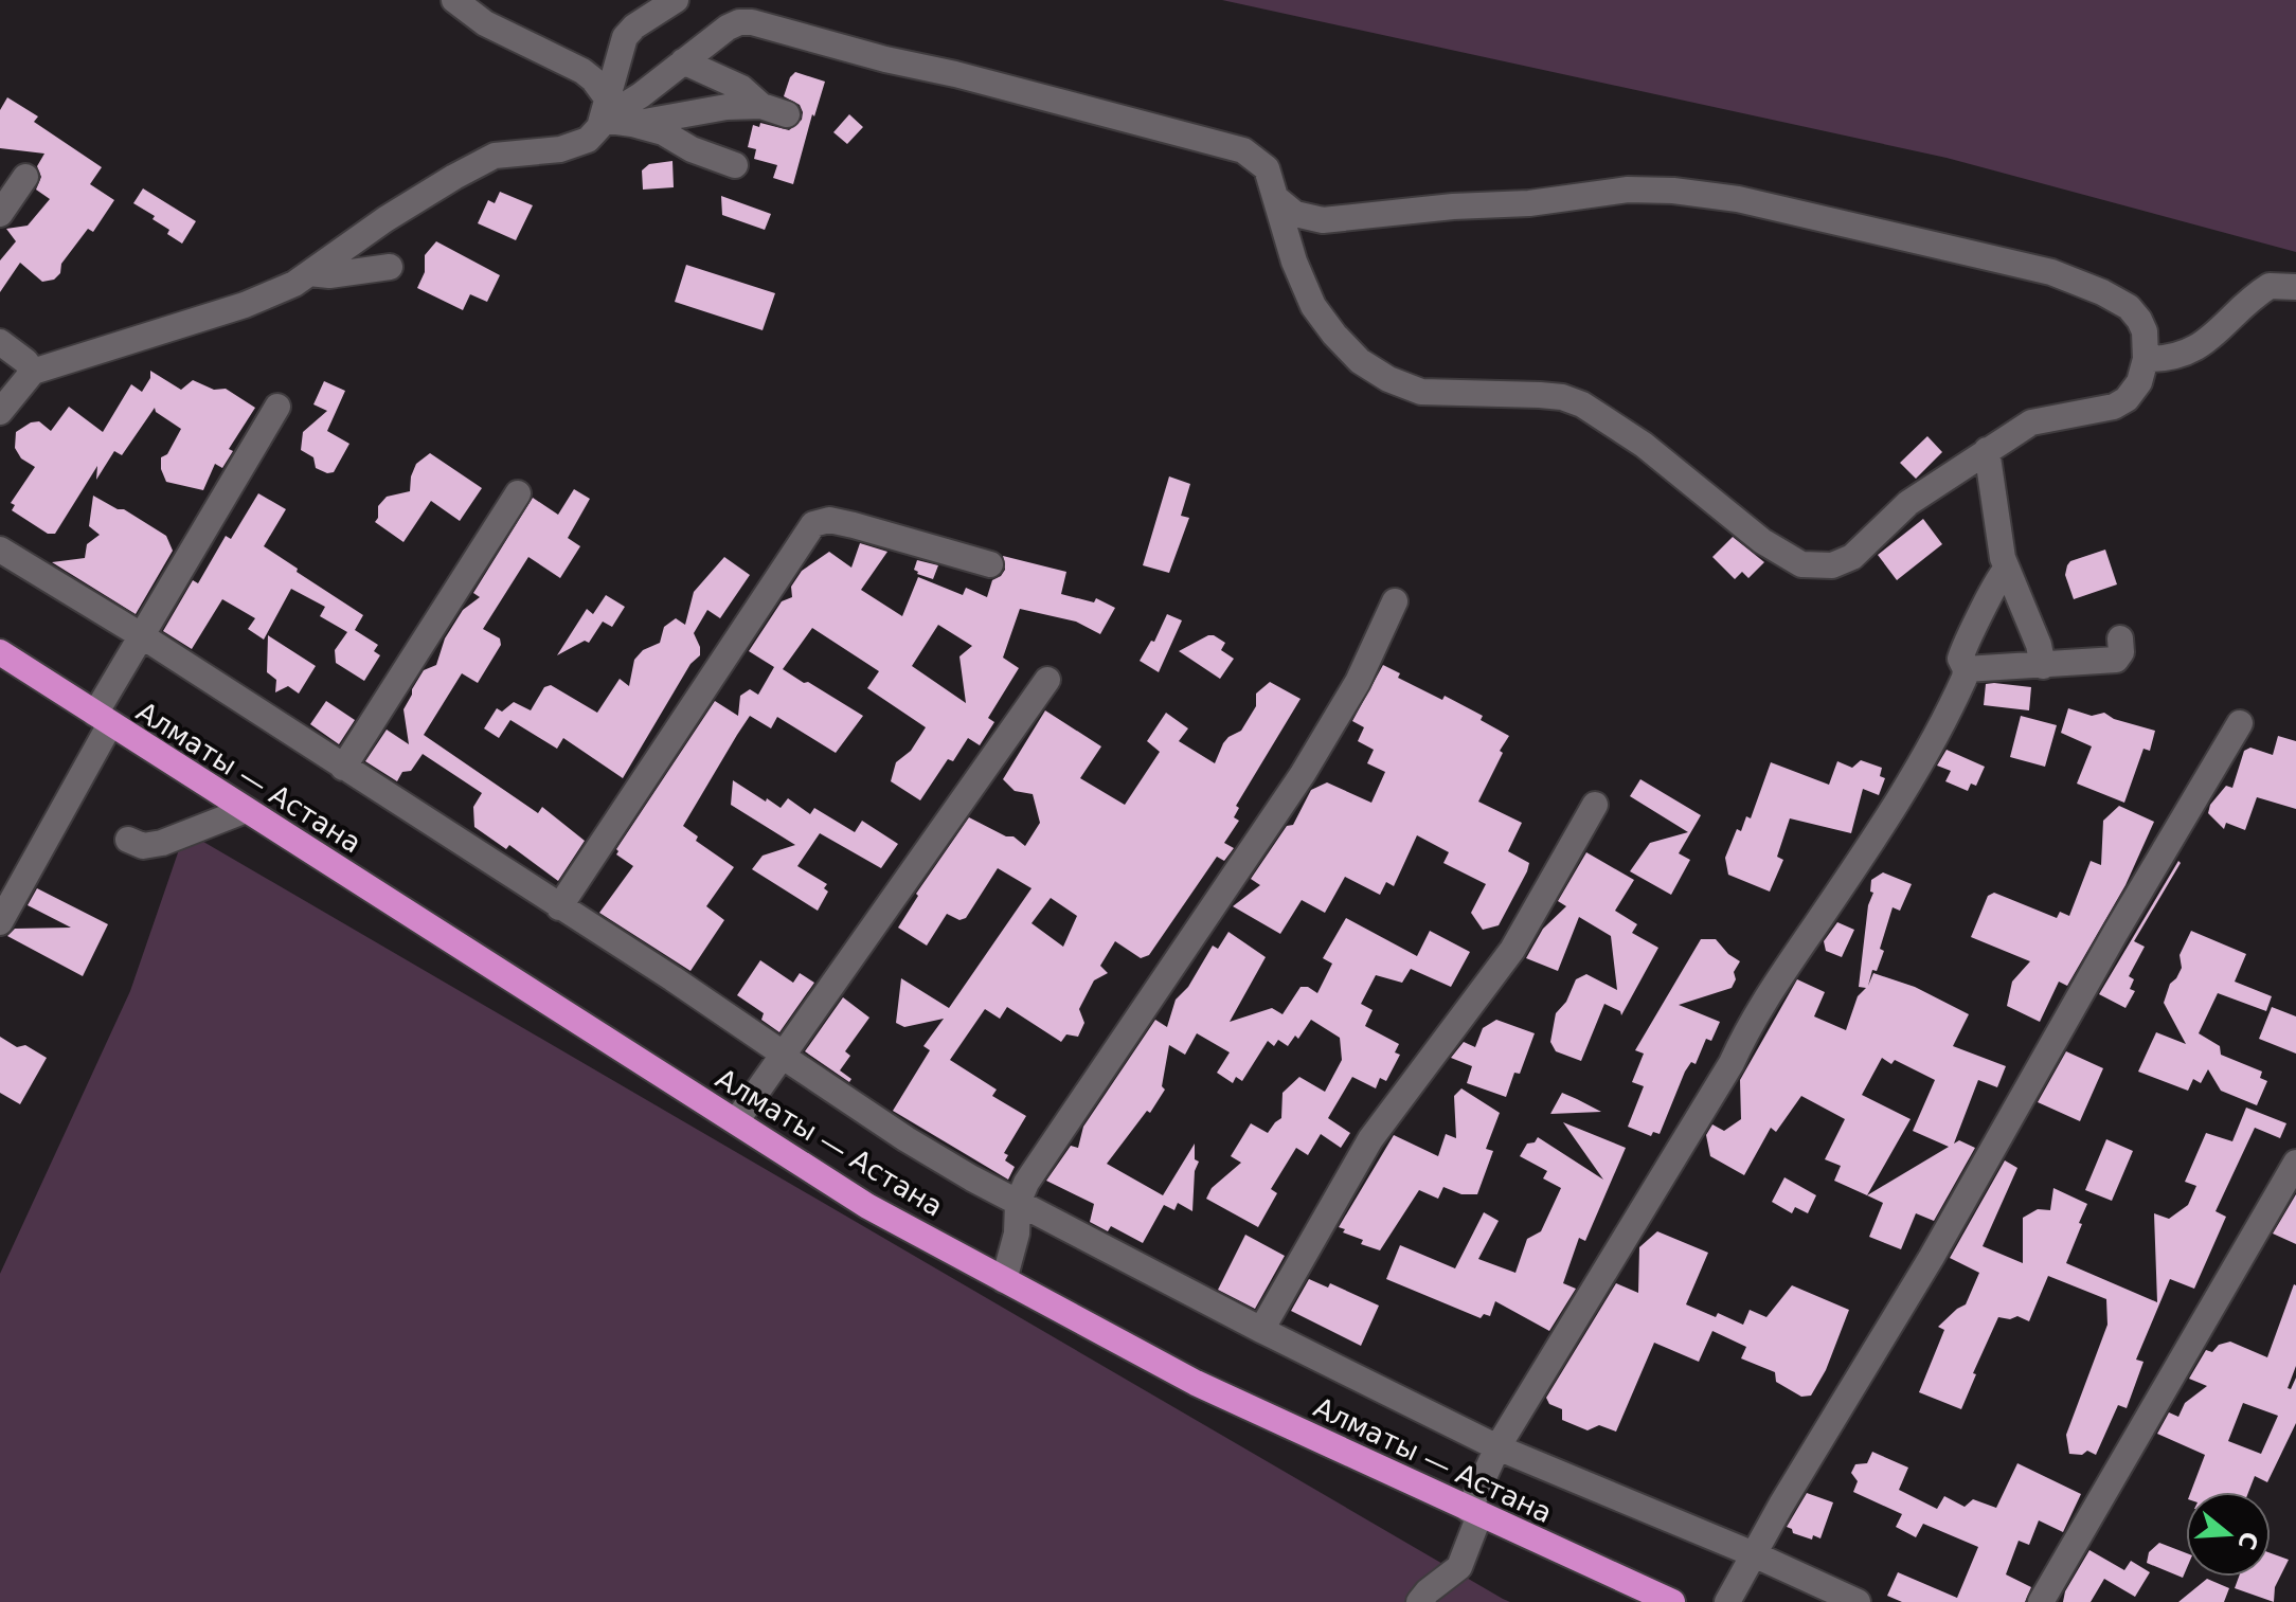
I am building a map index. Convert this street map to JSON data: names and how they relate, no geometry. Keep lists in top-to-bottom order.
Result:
{
  "streets": {
    "highway": ["Алматы — Астана"]
  },
  "north": "right"
}
